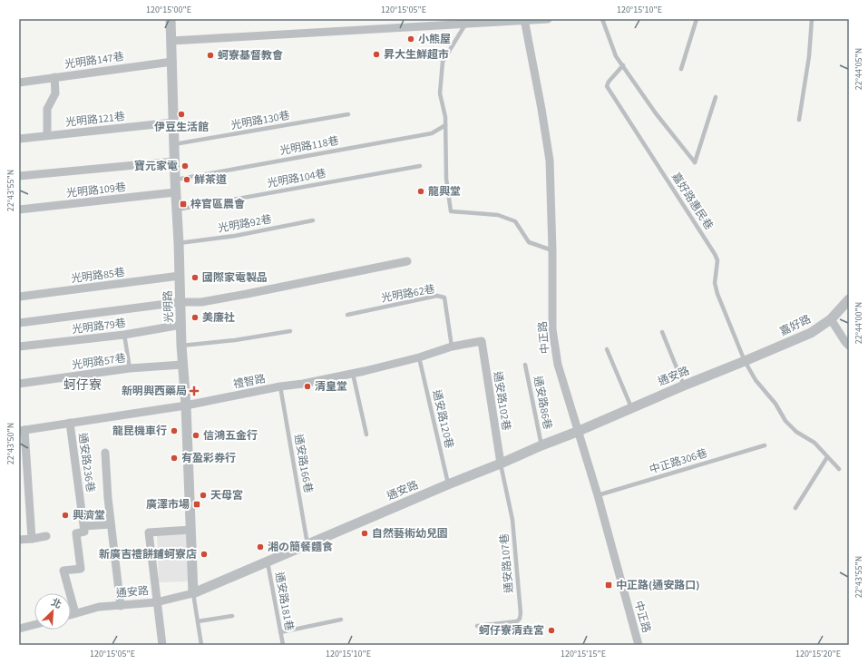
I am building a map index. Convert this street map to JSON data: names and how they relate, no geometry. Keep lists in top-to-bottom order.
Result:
{
  "streets": {
    "street": [
      "光明路147巷",
      "光明路121巷",
      "光明路109巷",
      "光明路85巷",
      "光明路",
      "嘉好路",
      "光明路79巷",
      "中正路",
      "光明路57巷",
      "通安路",
      "禮智路",
      "通安路102巷",
      "通安路236巷"
    ],
    "lane": [
      "光明路130巷",
      "光明路118巷",
      "光明路104巷",
      "嘉好路惠民巷",
      "光明路92巷",
      "光明路62巷",
      "通安路86巷",
      "通安路120巷",
      "中正路306巷",
      "通安路166巷",
      "通安路107巷",
      "通安路181巷"
    ]
  },
  "crossings": [
    ["光明路147巷", "光明路"],
    ["光明路121巷", "光明路"],
    ["光明路130巷", "光明路"],
    ["光明路118巷", "光明路"],
    ["光明路104巷", "光明路"],
    ["光明路109巷", "光明路"],
    ["嘉好路惠民巷", "嘉好路"],
    ["嘉好路惠民巷", "通安路"],
    ["光明路92巷", "光明路"],
    ["光明路85巷", "光明路"],
    ["光明路62巷", "禮智路"],
    ["光明路", "光明路79巷"],
    ["光明路", "光明路57巷"],
    ["光明路", "通安路"],
    ["光明路", "禮智路"],
    ["嘉好路", "通安路"],
    ["中正路", "通安路"],
    ["中正路", "中正路306巷"],
    ["通安路", "通安路102巷"],
    ["通安路", "通安路86巷"],
    ["通安路", "通安路120巷"],
    ["通安路", "通安路166巷"],
    ["通安路", "通安路107巷"],
    ["通安路", "通安路181巷"],
    ["禮智路", "通安路102巷"],
    ["禮智路", "通安路120巷"],
    ["禮智路", "通安路236巷"],
    ["禮智路", "通安路166巷"],
    ["通安路102巷", "通安路107巷"]
  ],
  "districts": ["蚵仔寮"],
  "places": {
    "other": [
      "小熊屋",
      "昇大生鮮超市",
      "蚵寮基督教會",
      "伊豆生活館",
      "寶元家電",
      "鮮茶道",
      "龍興堂",
      "國際家電製品",
      "美廉社",
      "清皇堂",
      "龍昆機車行",
      "信鴻五金行",
      "有盈彩券行",
      "天母宮",
      "興濟堂",
      "自然藝術幼兒園",
      "湘の簡餐麵食",
      "新廣吉禮餅鋪蚵寮店",
      "蚵仔寮清垚宮"
    ],
    "transit": ["梓官區農會", "廣澤市場", "中正路(通安路口)"],
    "health": ["新明興西藥局"]
  },
  "north": "top right",
  "coordinates": [
    "120°15'00\"E",
    "120°15'05\"E",
    "120°15'10\"E",
    "22°44'05\"N",
    "22°43'55\"N",
    "22°44'00\"N",
    "22°43'50\"N",
    "120°15'15\"E",
    "120°15'20\"E"
  ]
}
